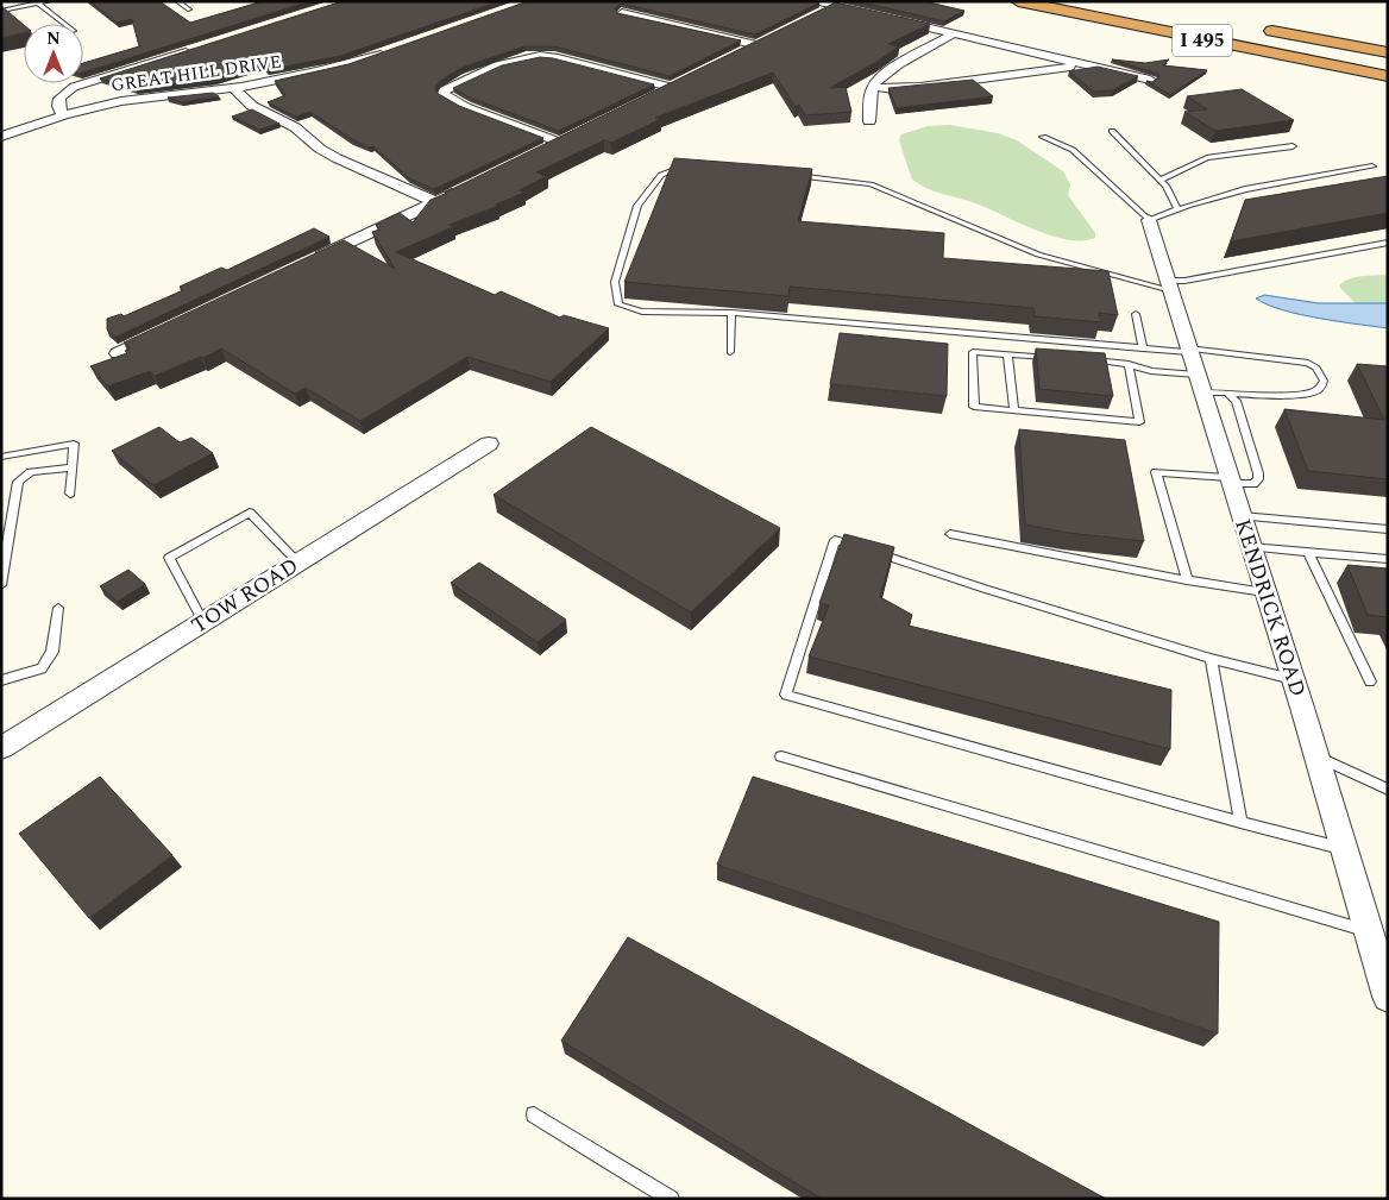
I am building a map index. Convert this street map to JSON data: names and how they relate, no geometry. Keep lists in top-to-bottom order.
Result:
{
  "streets": {
    "highway": ["I 495"],
    "street": ["GREAT HILL DRIVE", "TOW ROAD", "KENDRICK ROAD"]
  },
  "north": "top"
}
